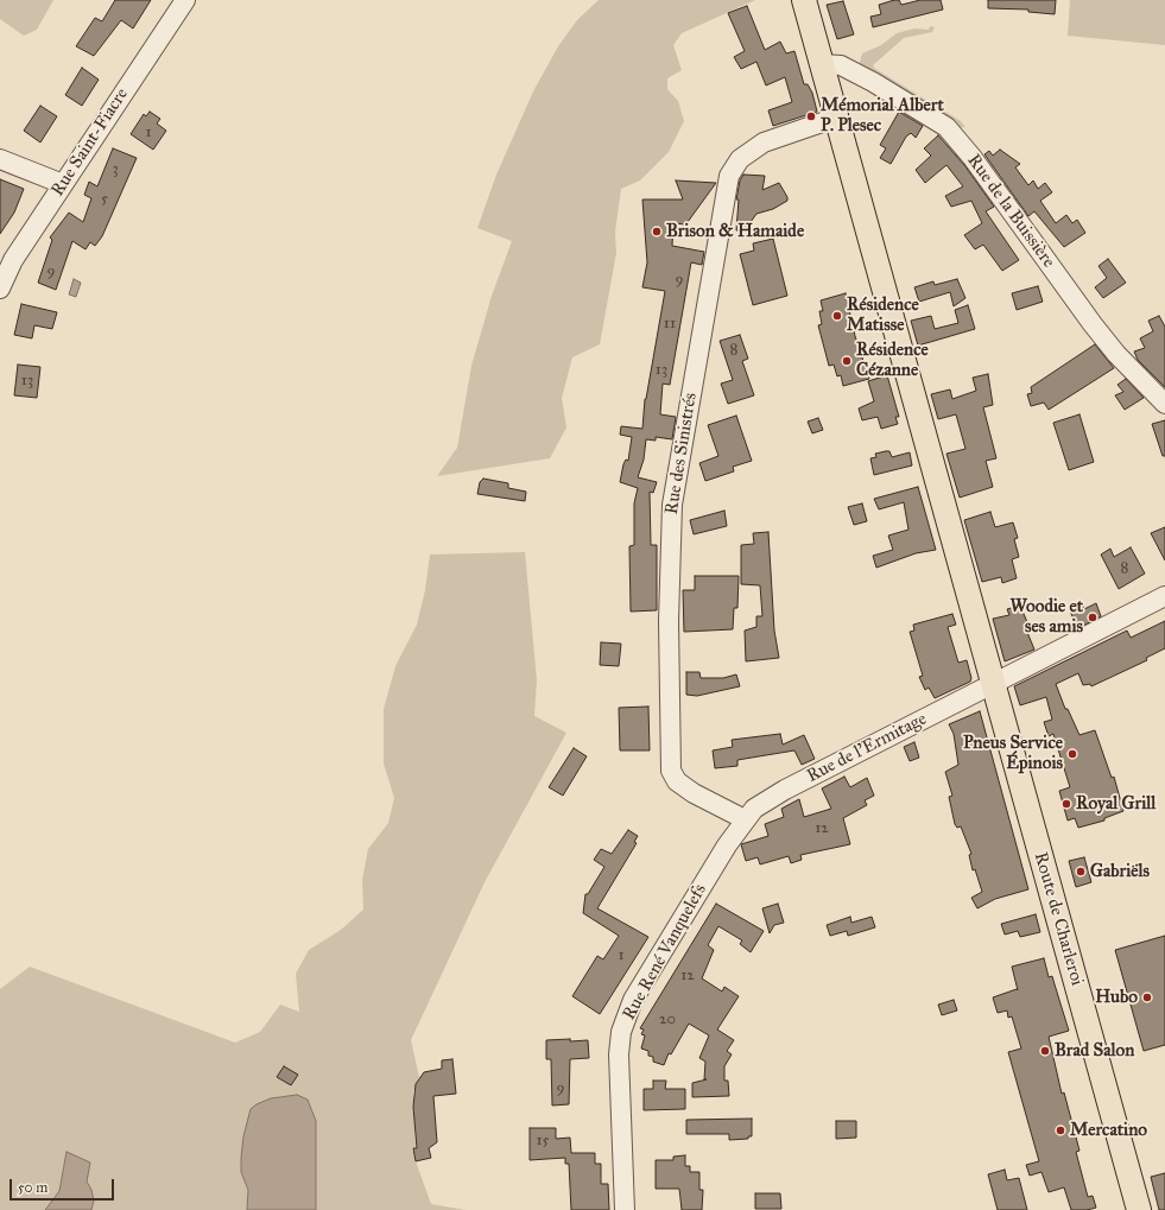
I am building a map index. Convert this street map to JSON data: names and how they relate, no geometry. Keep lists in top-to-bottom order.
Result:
{
  "streets": {
    "main road": ["Route de Charleroi"],
    "street": [
      "Rue Saint-Fiacre",
      "Rue de la Buissière",
      "Rue des Sinistrés",
      "Rue de l'Ermitage",
      "Rue René Vanquelefs"
    ]
  },
  "crossings": [
    ["Rue de la Buissière", "Route de Charleroi"],
    ["Rue des Sinistrés", "Rue de l'Ermitage"],
    ["Rue des Sinistrés", "Route de Charleroi"],
    ["Rue des Sinistrés", "Rue René Vanquelefs"],
    ["Rue de l'Ermitage", "Route de Charleroi"],
    ["Rue de l'Ermitage", "Rue René Vanquelefs"]
  ],
  "places": [
    "Mémorial Albert P. Plesec",
    "Brison & Hamaide",
    "Résidence Matisse",
    "Résidence Cézanne",
    "Woodie et ses amis",
    "Pneus Service Épinois",
    "Royal Grill",
    "Gabriëls",
    "Hubo",
    "Brad Salon",
    "Mercatino"
  ],
  "house_numbers": [
    "1",
    "3",
    "5",
    "9",
    "9",
    "11",
    "8",
    "13",
    "13",
    "8",
    "12",
    "1",
    "12",
    "20",
    "9",
    "15"
  ],
  "scale_bar": "50 m"
}
